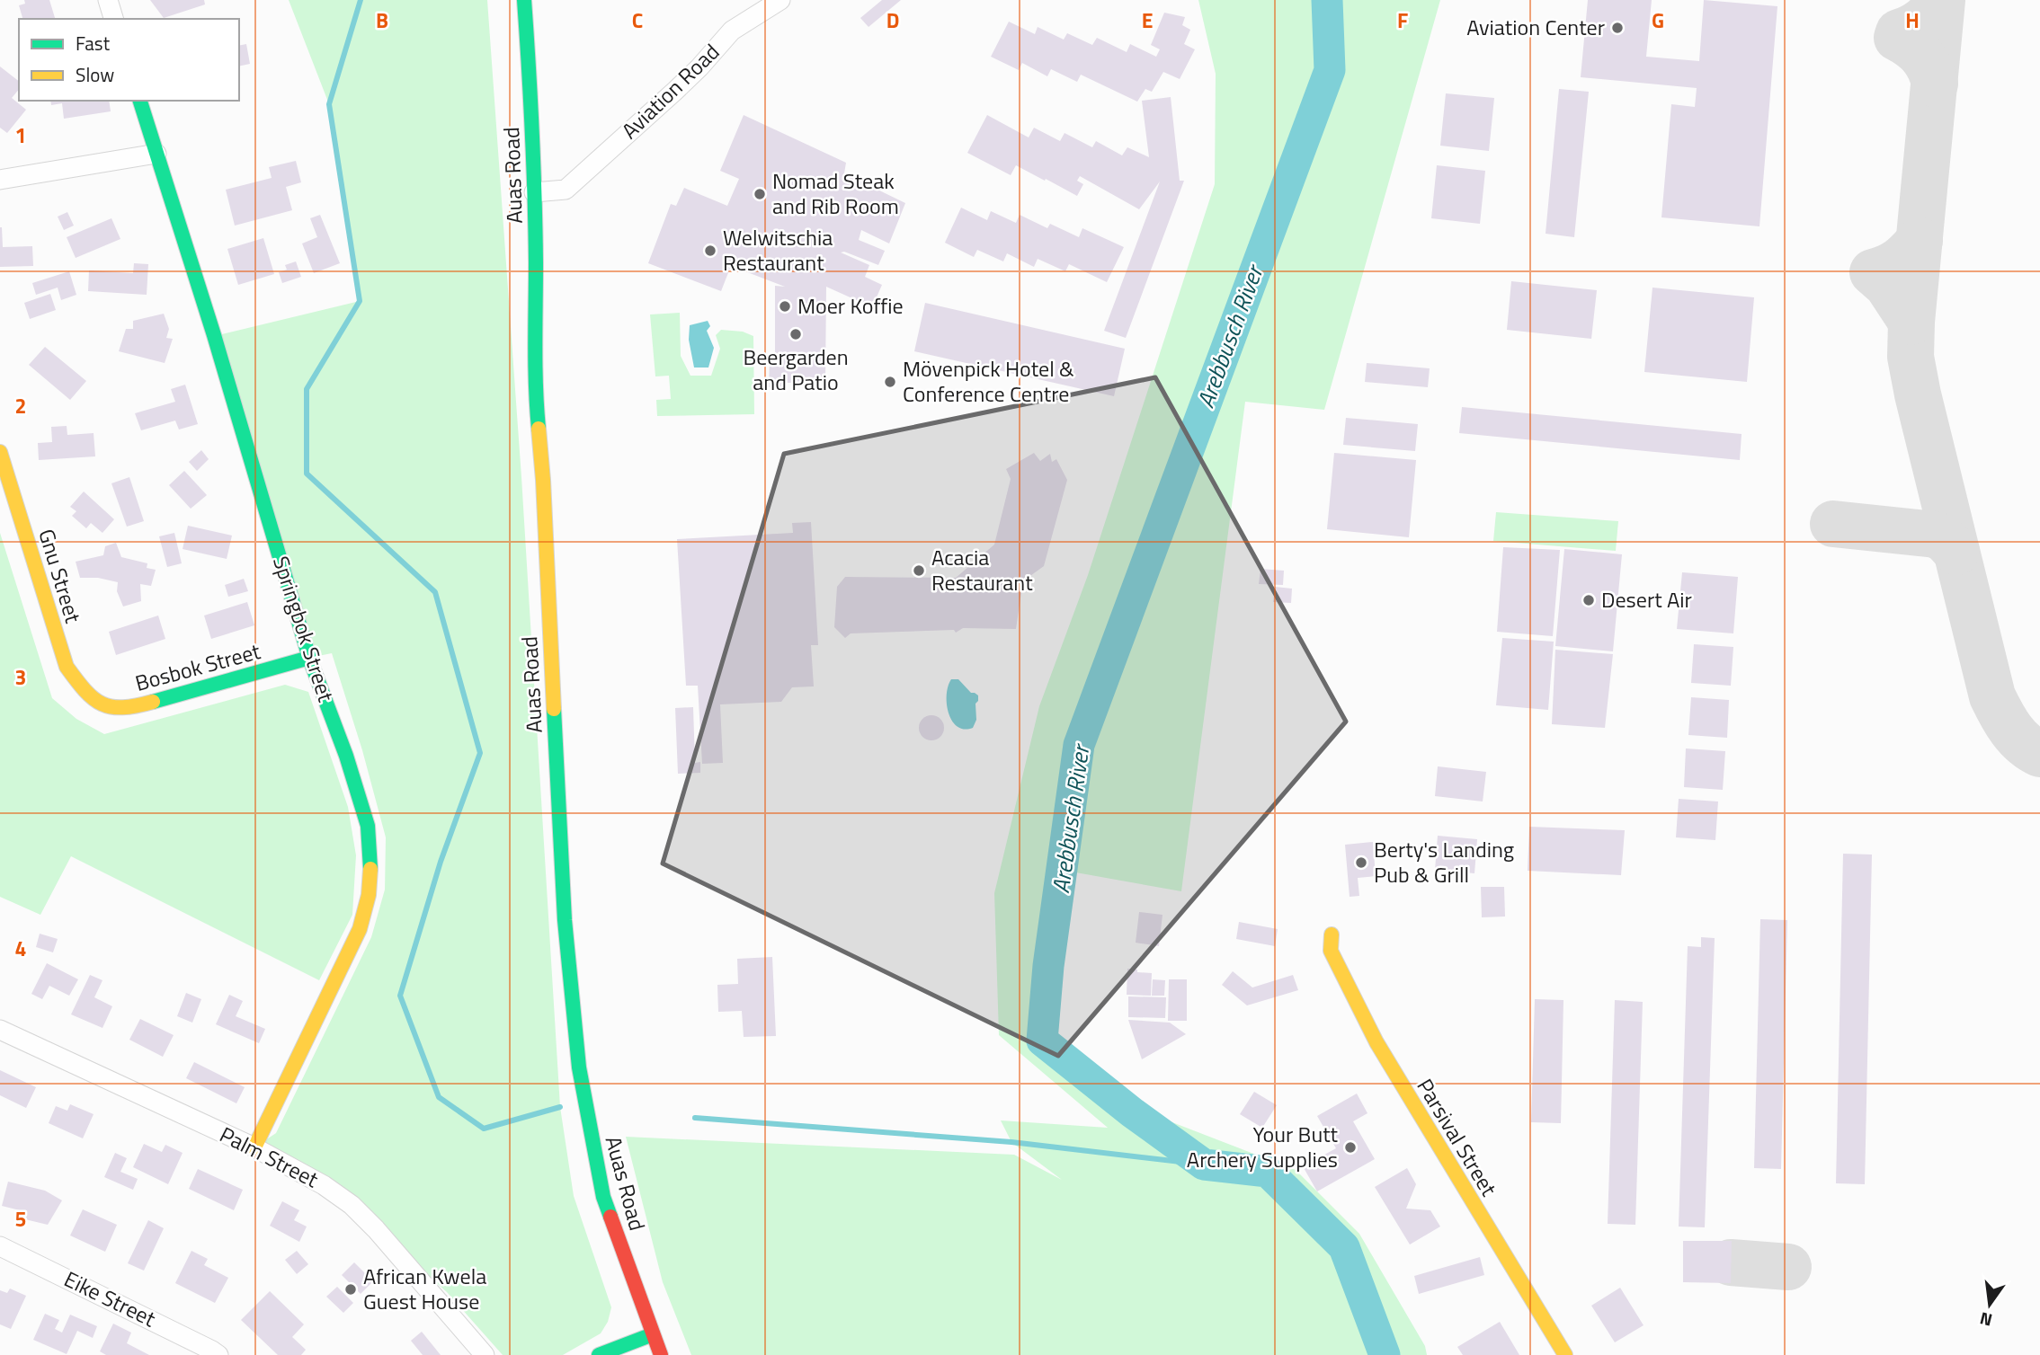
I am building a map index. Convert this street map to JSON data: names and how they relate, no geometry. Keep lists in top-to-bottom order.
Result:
{
  "streets": {
    "street": [
      "Aviation Road",
      "Auas Road",
      "Gnu Street",
      "Springbok Street",
      "Bosbok Street",
      "Parsival Street",
      "Palm Street",
      "Eike Street"
    ]
  },
  "crossings": [
    ["Aviation Road", "Auas Road"],
    ["Gnu Street", "Bosbok Street"],
    ["Springbok Street", "Bosbok Street"],
    ["Springbok Street", "Palm Street"]
  ],
  "water": ["Arebbusch River"],
  "places": [
    "Aviation Center",
    "Nomad Steak and Rib Room",
    "Welwitschia Restaurant",
    "Moer Koffie",
    "Beergarden and Patio",
    "Mövenpick Hotel & Conference Centre",
    "Acacia Restaurant",
    "Desert Air",
    "Berty's Landing Pub & Grill",
    "Your Butt Archery Supplies",
    "African Kwela Guest House"
  ],
  "legend": ["Fast", "Slow"],
  "north": "bottom",
  "grid": {
    "columns": [
      "B",
      "C",
      "D",
      "E",
      "F",
      "G",
      "H"
    ],
    "rows": [
      "1",
      "2",
      "3",
      "4",
      "5"
    ]
  }
}
